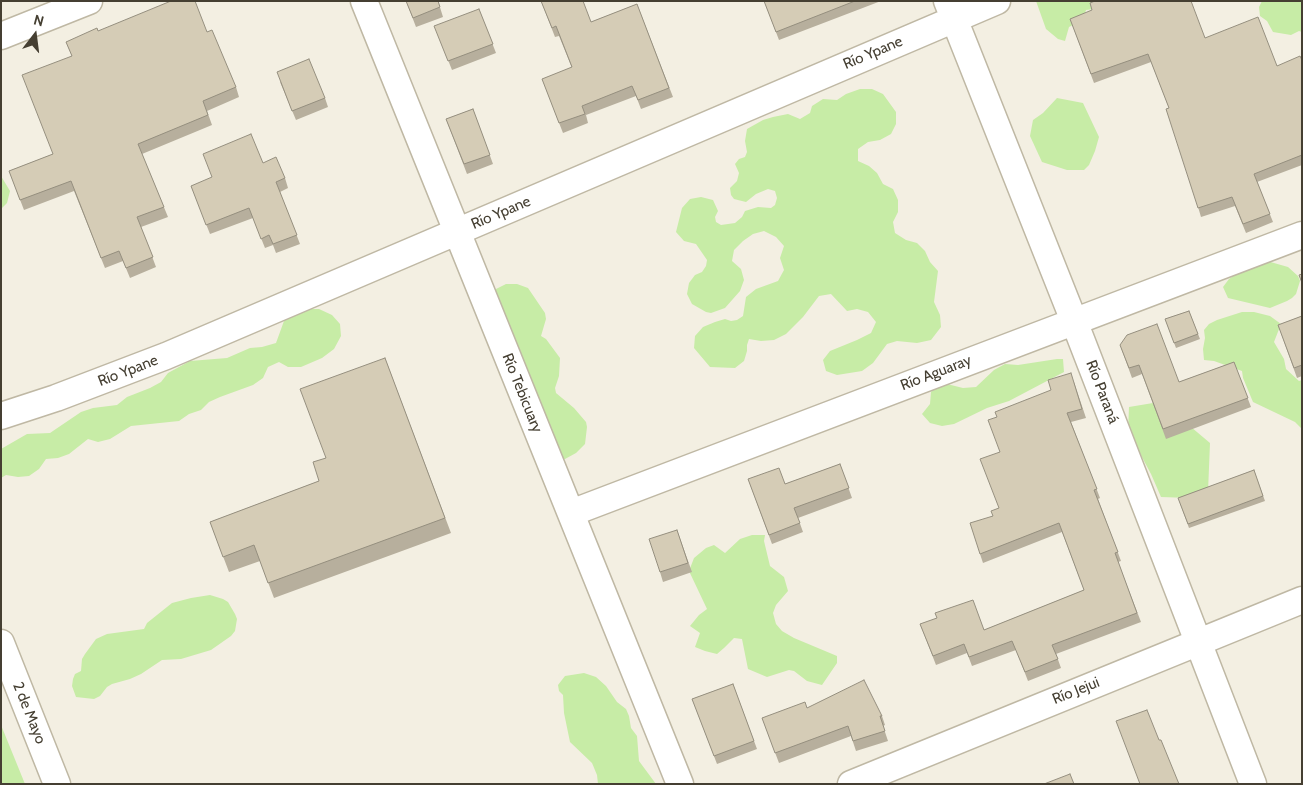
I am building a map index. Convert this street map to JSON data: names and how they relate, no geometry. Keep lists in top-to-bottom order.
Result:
{
  "streets": {
    "street": [
      "Río Ypane",
      "Río Aguaray",
      "Río Paraná",
      "Río Tebicuary",
      "Río Jejui",
      "2 de Mayo"
    ]
  },
  "crossings": [
    ["Río Ypane", "Río Paraná"],
    ["Río Ypane", "Río Tebicuary"],
    ["Río Aguaray", "Río Paraná"],
    ["Río Aguaray", "Río Tebicuary"],
    ["Río Paraná", "Río Jejui"]
  ],
  "north": "top"
}
